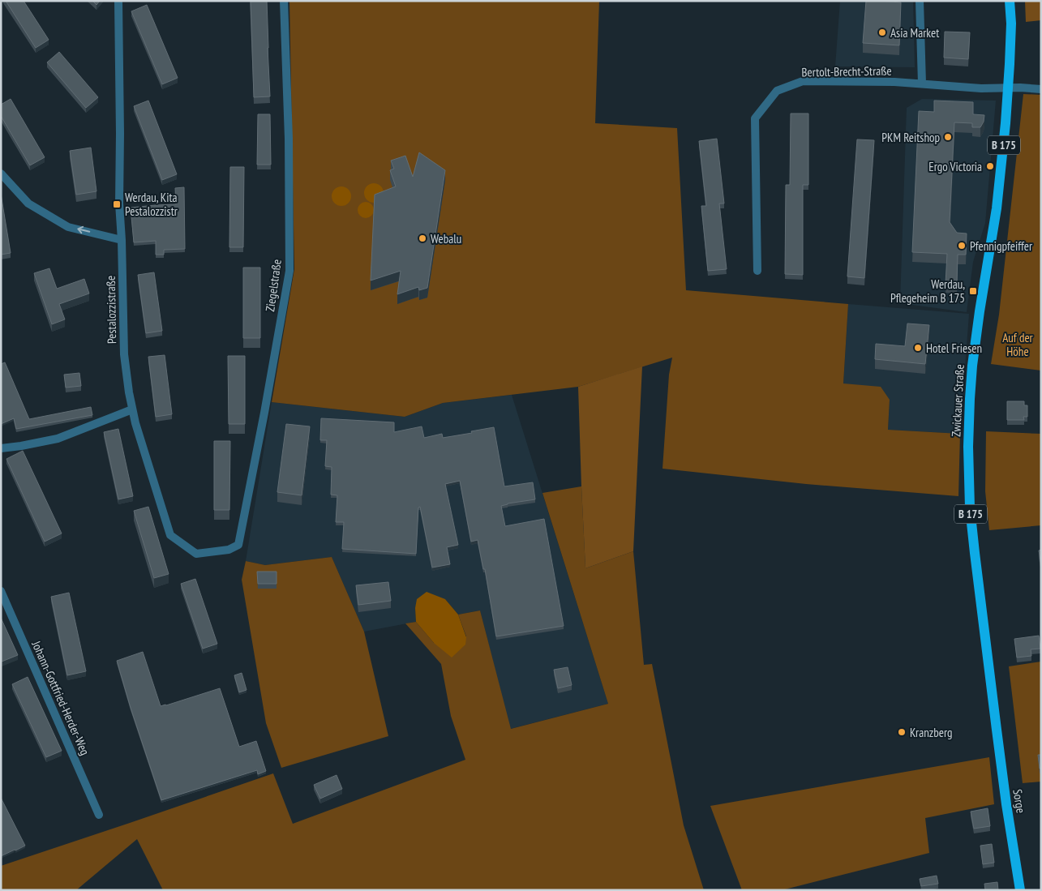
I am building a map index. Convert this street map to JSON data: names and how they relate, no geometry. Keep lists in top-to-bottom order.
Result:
{
  "streets": {
    "main road": ["B 175", "Zwickauer Straße", "Sorge"],
    "street": [
      "Bertolt-Brecht-Straße",
      "Ziegelstraße",
      "Pestalozzistraße",
      "Johann-Gottfried-Herder-Weg"
    ]
  },
  "crossings": [
    ["Bertolt-Brecht-Straße", "Zwickauer Straße"],
    ["Ziegelstraße", "Pestalozzistraße"],
    ["Zwickauer Straße", "Sorge"]
  ],
  "parks": ["Auf der Höhe"],
  "places": {
    "other": [
      "Asia Market",
      "PKM Reitshop",
      "Ergo Victoria",
      "Webalu",
      "Pfennigpfeiffer",
      "Hotel Friesen",
      "Kranzberg"
    ],
    "transit": ["Werdau, Kita Pestalozzistr", "Werdau, Pflegeheim B 175"]
  }
}
